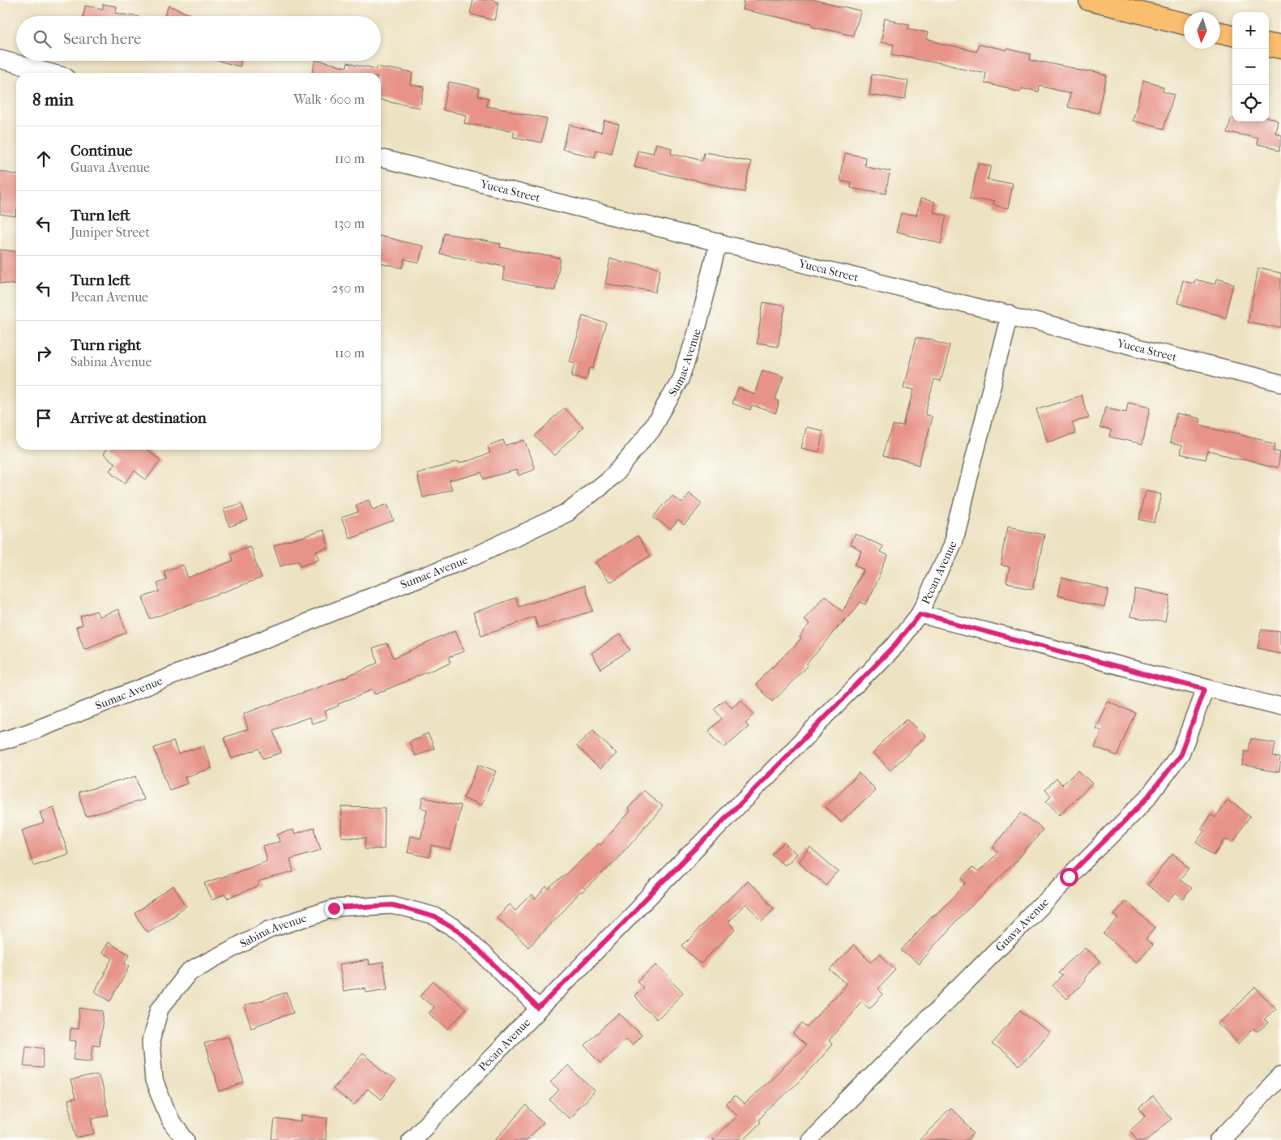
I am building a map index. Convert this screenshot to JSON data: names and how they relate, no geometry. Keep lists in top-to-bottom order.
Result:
{
  "streets": {
    "street": [
      "Yucca Street",
      "Sumac Avenue",
      "Pecan Avenue",
      "Guava Avenue",
      "Sabina Avenue"
    ]
  },
  "crossings": [
    ["Yucca Street", "Sumac Avenue"],
    ["Yucca Street", "Pecan Avenue"],
    ["Pecan Avenue", "Sabina Avenue"]
  ],
  "north": "bottom",
  "page": {
    "map_buttons": ["+", "−"],
    "search": "Search here",
    "heading": ["8 min", "Walk · 600 m"],
    "list": [
      ["Continue", "Guava Avenue", "110 m"],
      ["Turn left", "Juniper Street", "130 m"],
      ["Turn left", "Pecan Avenue", "250 m"],
      ["Turn right", "Sabina Avenue", "110 m"],
      "Arrive at destination"
    ]
  }
}
